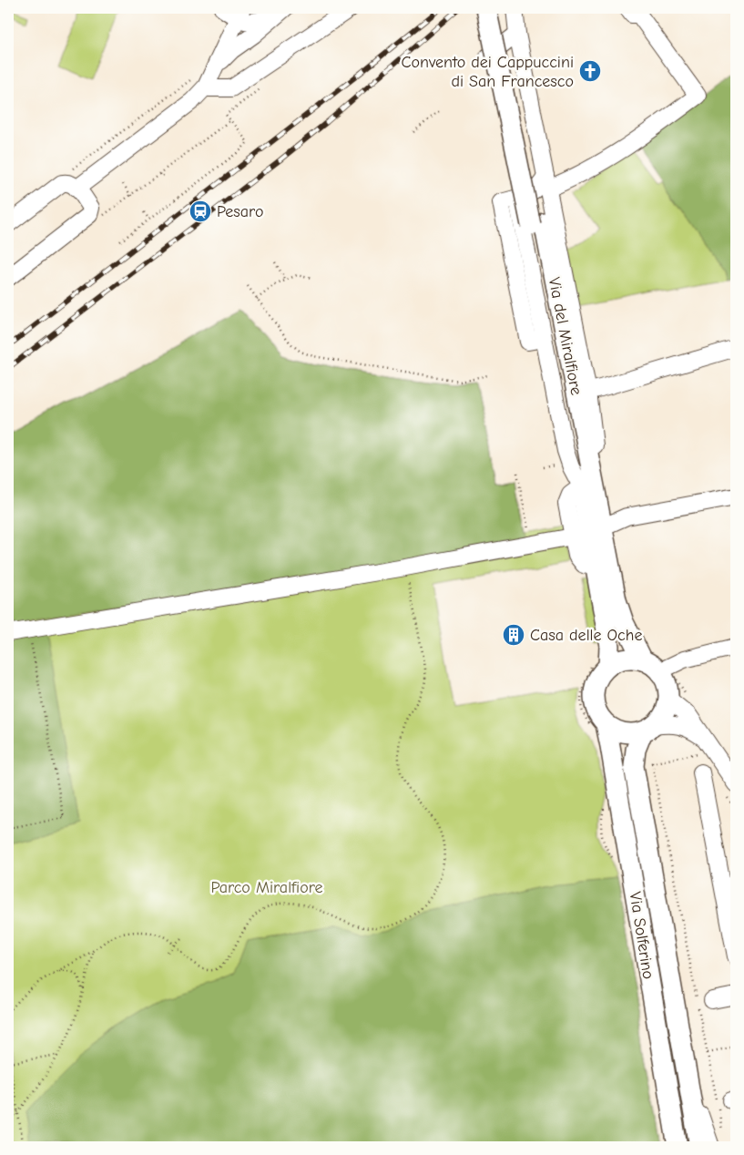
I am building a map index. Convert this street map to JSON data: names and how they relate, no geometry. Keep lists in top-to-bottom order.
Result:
{
  "streets": {
    "main road": ["Via del Miralfiore", "Via Solferino"]
  },
  "crossings": [
    ["Via del Miralfiore", "Via Solferino"]
  ],
  "parks": ["Parco Miralfiore"],
  "places": {
    "church": ["Convento dei Cappuccini di San Francesco"],
    "station": ["Pesaro"],
    "building": ["Casa delle Oche"]
  }
}
